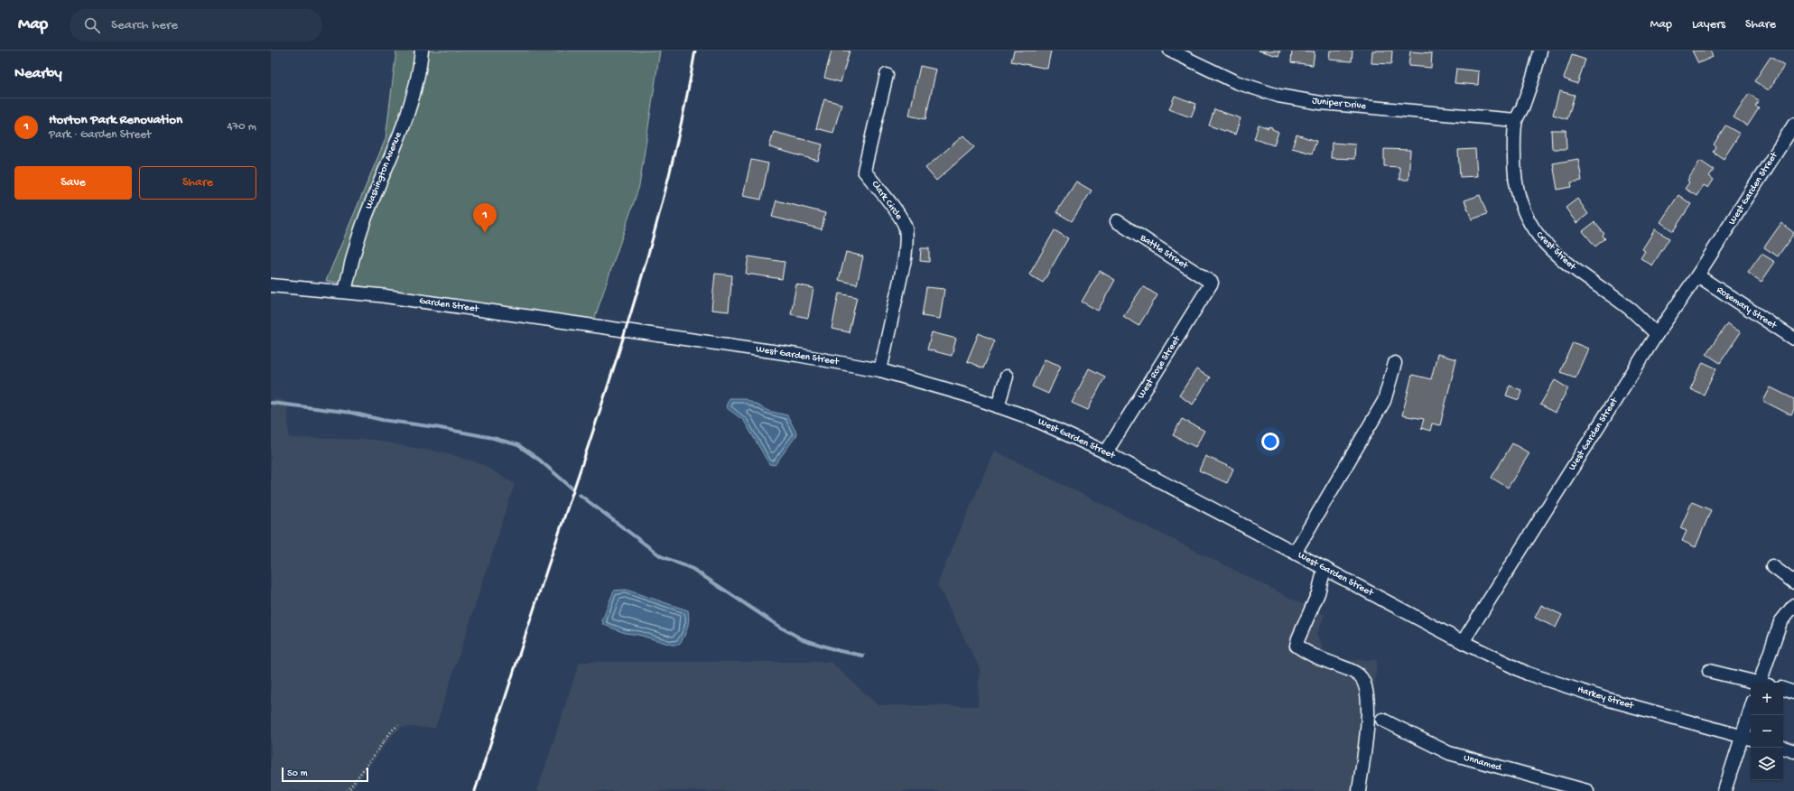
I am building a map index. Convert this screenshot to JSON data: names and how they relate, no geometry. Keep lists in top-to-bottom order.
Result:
{
  "streets": {
    "street": [
      "Juniper Drive",
      "Washington Avenue",
      "West Garden Street",
      "Clark Circle",
      "Crest Street",
      "Battle Street",
      "Garden Street",
      "Rosemary Street",
      "West Rose Street",
      "Harkey Street",
      "Unnamed"
    ]
  },
  "crossings": [
    ["Juniper Drive", "Crest Street"],
    ["Washington Avenue", "Garden Street"],
    ["West Garden Street", "Clark Circle"],
    ["West Garden Street", "Crest Street"],
    ["West Garden Street", "Garden Street"],
    ["West Garden Street", "Rosemary Street"],
    ["West Garden Street", "West Rose Street"],
    ["West Garden Street", "Harkey Street"],
    ["Battle Street", "West Rose Street"]
  ],
  "scale_bar": "50 m",
  "page": {
    "header": "Map",
    "search": "Search here",
    "nav": ["Map", "Layers", "Share"],
    "heading": "Nearby",
    "list": [
      {
        "mark": "1",
        "name": "Horton Park Renovation",
        "note": "Park · Garden Street",
        "value": "470 m"
      }
    ],
    "buttons": ["Save", "Share"],
    "pins": "1",
    "map_buttons": ["+", "−"],
    "scale": "50 m"
  }
}
